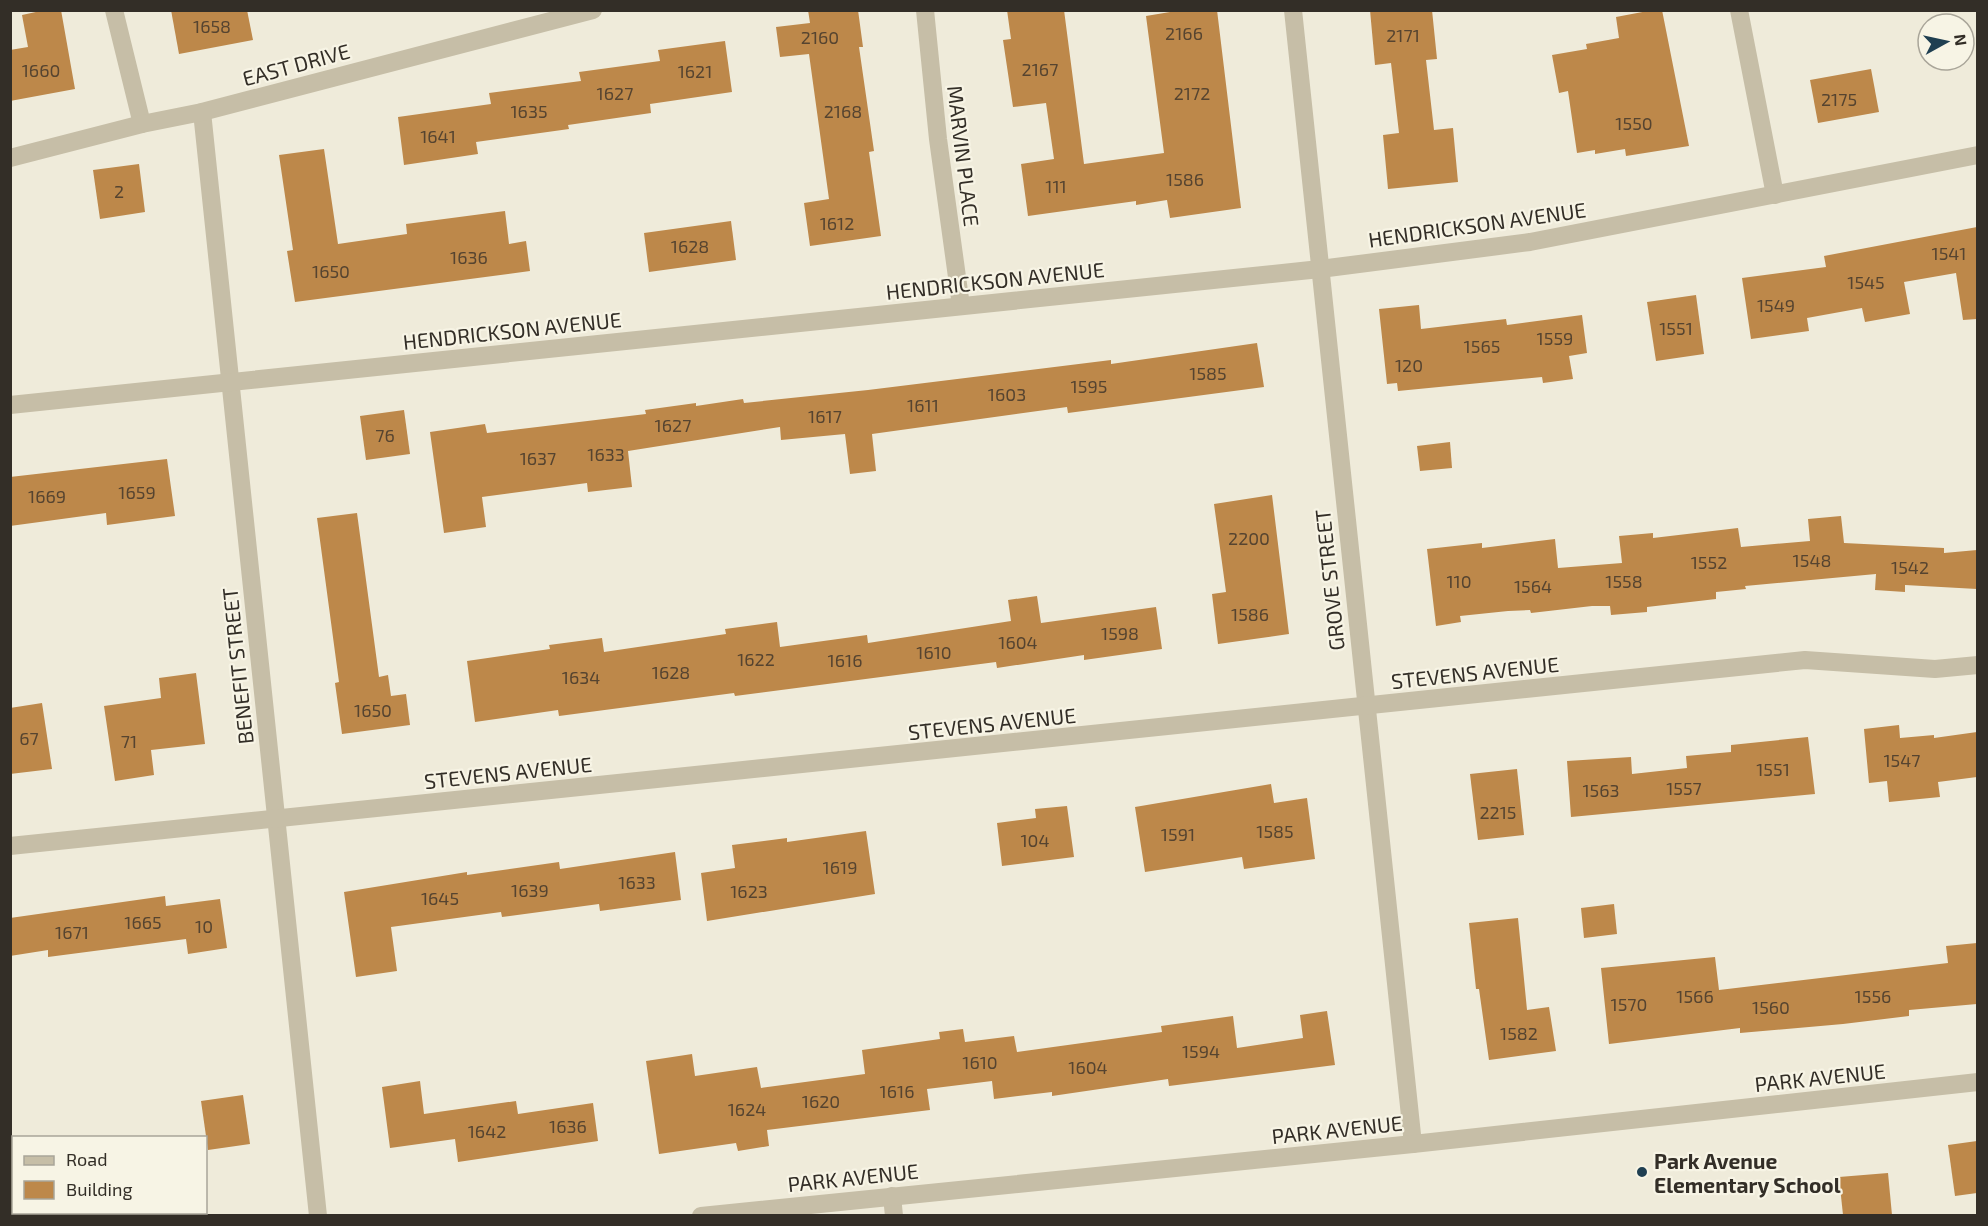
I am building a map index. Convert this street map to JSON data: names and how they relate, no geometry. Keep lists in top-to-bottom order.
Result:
{
  "streets": {
    "street": [
      "EAST DRIVE",
      "MARVIN PLACE",
      "HENDRICKSON AVENUE",
      "GROVE STREET",
      "BENEFIT STREET",
      "STEVENS AVENUE",
      "PARK AVENUE"
    ]
  },
  "crossings": [
    ["EAST DRIVE", "BENEFIT STREET"],
    ["MARVIN PLACE", "HENDRICKSON AVENUE"],
    ["HENDRICKSON AVENUE", "GROVE STREET"],
    ["HENDRICKSON AVENUE", "BENEFIT STREET"],
    ["GROVE STREET", "STEVENS AVENUE"],
    ["GROVE STREET", "PARK AVENUE"],
    ["BENEFIT STREET", "STEVENS AVENUE"]
  ],
  "places": ["Park Avenue Elementary School"],
  "house_numbers": [
    "1658",
    "2166",
    "2171",
    "2160",
    "2167",
    "1660",
    "1621",
    "1627",
    "2172",
    "2175",
    "1635",
    "2168",
    "1550",
    "1641",
    "1586",
    "111",
    "2",
    "1612",
    "1628",
    "1541",
    "1636",
    "1650",
    "1545",
    "1549",
    "1551",
    "1559",
    "1565",
    "120",
    "1585",
    "1595",
    "1603",
    "1611",
    "1617",
    "1627",
    "76",
    "1633",
    "1637",
    "1659",
    "1669",
    "2200",
    "1548",
    "1552",
    "1542",
    "110",
    "1558",
    "1564",
    "1586",
    "1598",
    "1604",
    "1610",
    "1622",
    "1616",
    "1628",
    "1634",
    "1650",
    "67",
    "71",
    "1547",
    "1551",
    "1557",
    "1563",
    "2215",
    "1585",
    "1591",
    "104",
    "1619",
    "1633",
    "1639",
    "1623",
    "1645",
    "1665",
    "10",
    "1671",
    "1566",
    "1556",
    "1570",
    "1560",
    "1582",
    "1594",
    "1610",
    "1604",
    "1616",
    "1620",
    "1624",
    "1636",
    "1642"
  ],
  "legend": ["Road", "Building"],
  "north": "right"
}
